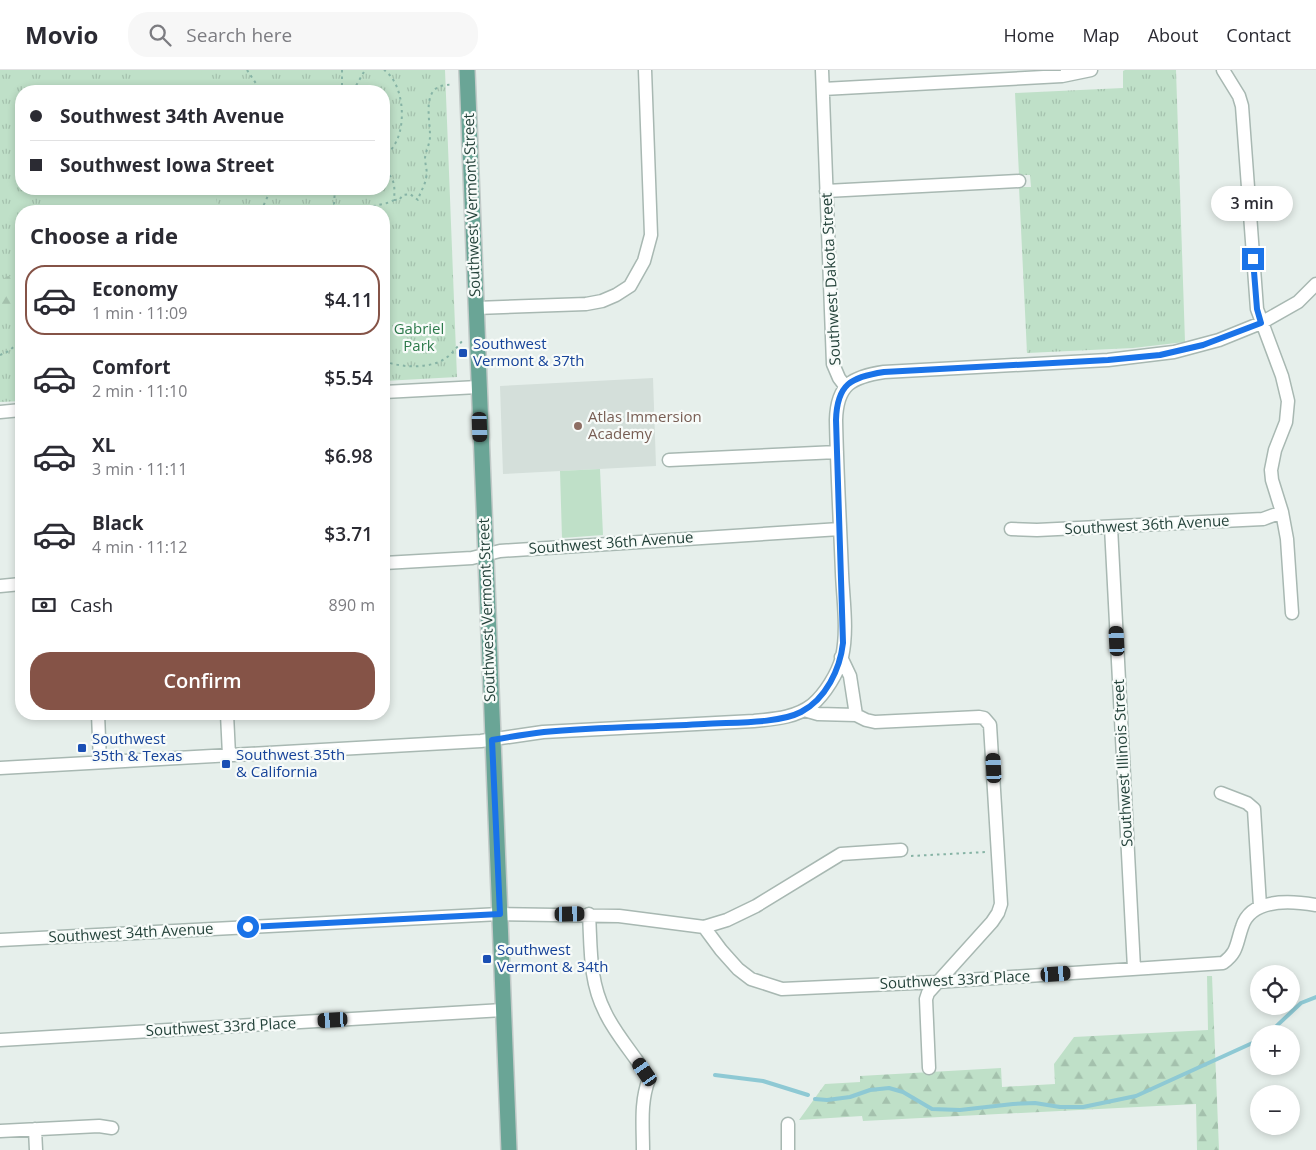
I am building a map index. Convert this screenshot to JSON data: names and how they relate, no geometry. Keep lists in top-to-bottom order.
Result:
{
  "streets": {
    "main road": ["Southwest Vermont Street"],
    "street": [
      "Southwest Dakota Street",
      "Southwest 36th Avenue",
      "Southwest Illinois Street",
      "Southwest 34th Avenue",
      "Southwest 33rd Place"
    ]
  },
  "crossings": [
    ["Southwest Vermont Street", "Southwest 36th Avenue"],
    ["Southwest Vermont Street", "Southwest 34th Avenue"],
    ["Southwest Vermont Street", "Southwest 33rd Place"],
    ["Southwest Dakota Street", "Southwest 36th Avenue"],
    ["Southwest 36th Avenue", "Southwest Illinois Street"],
    ["Southwest Illinois Street", "Southwest 33rd Place"],
    ["Southwest 34th Avenue", "Southwest 33rd Place"]
  ],
  "parks": ["Gabriel Park"],
  "places": {
    "transit": [
      "Southwest Vermont & 37th",
      "Southwest 35th & Texas",
      "Southwest 35th & California",
      "Southwest Vermont & 34th"
    ],
    "other": ["Atlas Immersion Academy"]
  },
  "page": {
    "header": "Movio",
    "search": "Search here",
    "nav": [
      "Home",
      "Map",
      "About",
      "Contact"
    ],
    "banner": ["Southwest 34th Avenue", "Southwest Iowa Street"],
    "bubble": "3 min",
    "heading": "Choose a ride",
    "list": [
      {
        "name": "Economy",
        "note": "1 min · 11:09",
        "value": "$4.11"
      },
      {
        "name": "Comfort",
        "note": "2 min · 11:10",
        "value": "$5.54"
      },
      {
        "name": "XL",
        "note": "3 min · 11:11",
        "value": "$6.98"
      },
      {
        "name": "Black",
        "note": "4 min · 11:12",
        "value": "$3.71"
      }
    ],
    "pay": ["Cash", "890 m"],
    "buttons": "Confirm",
    "map_buttons": ["+", "−"]
  }
}
